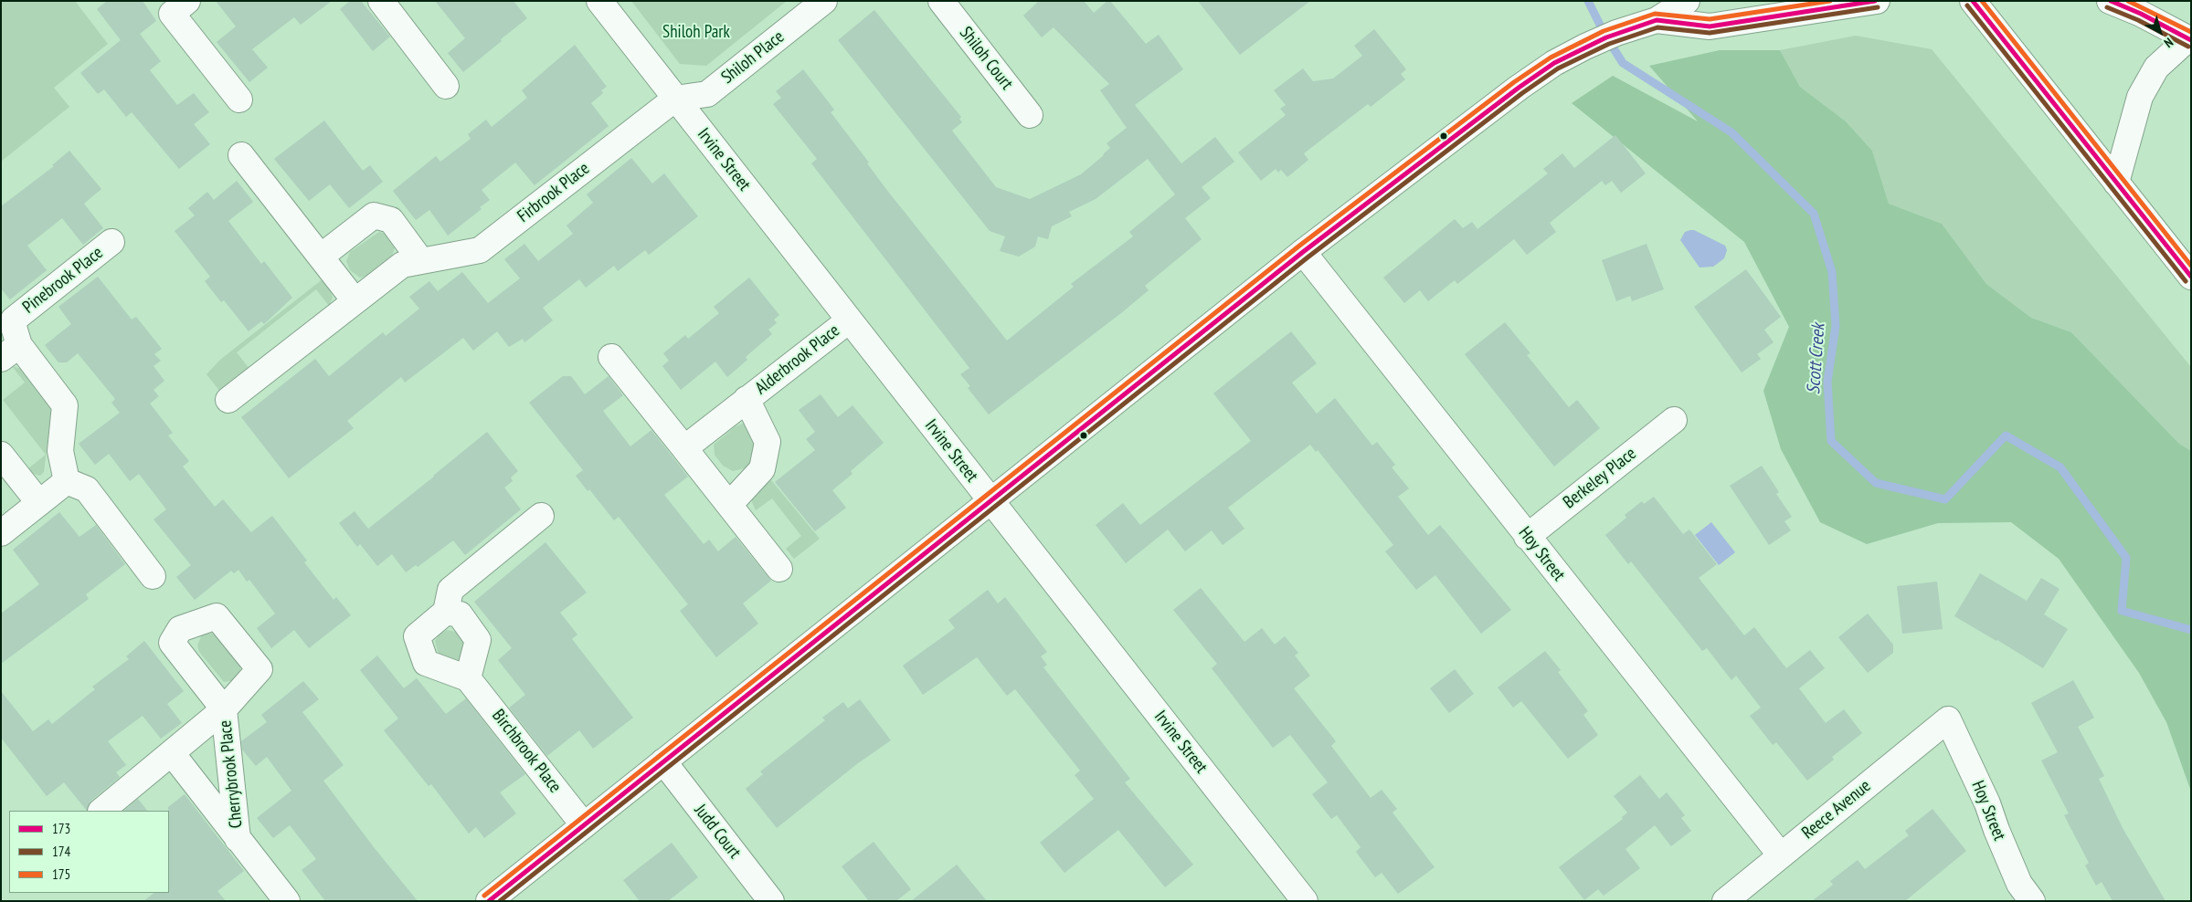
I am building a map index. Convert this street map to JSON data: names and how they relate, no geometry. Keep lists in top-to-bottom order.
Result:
{
  "streets": {
    "street": [
      "Shiloh Place",
      "Shiloh Court",
      "Irvine Street",
      "Firbrook Place",
      "Pinebrook Place",
      "Alderbrook Place",
      "Berkeley Place",
      "Hoy Street",
      "Birchbrook Place",
      "Cherrybrook Place",
      "Reece Avenue",
      "Judd Court"
    ]
  },
  "crossings": [
    ["Shiloh Place", "Irvine Street"],
    ["Shiloh Place", "Firbrook Place"],
    ["Irvine Street", "Firbrook Place"],
    ["Irvine Street", "Alderbrook Place"],
    ["Berkeley Place", "Hoy Street"],
    ["Hoy Street", "Reece Avenue"]
  ],
  "water": ["Scott Creek"],
  "parks": ["Shiloh Park"],
  "lines": ["transit line 173", "transit line 175", "transit line 174"],
  "legend": ["173", "174", "175"],
  "north": "bottom right"
}
